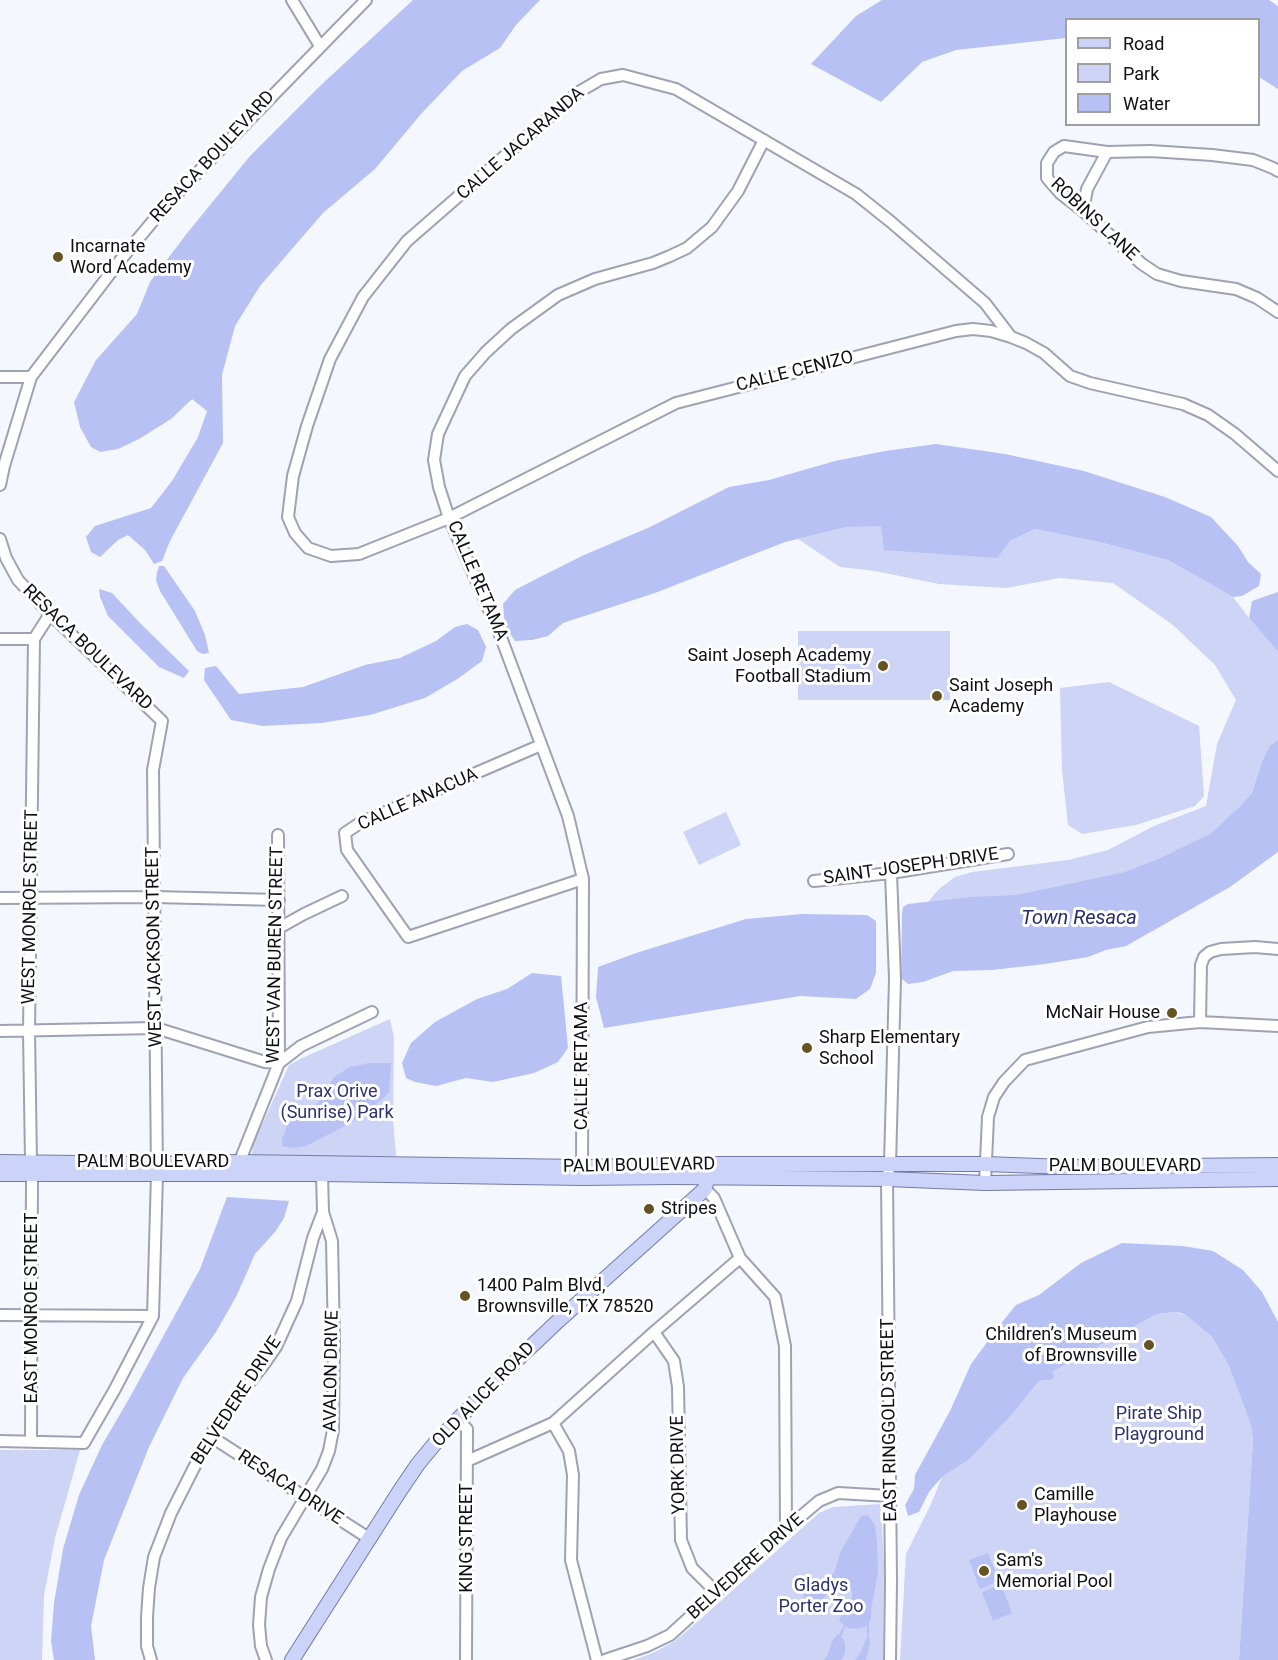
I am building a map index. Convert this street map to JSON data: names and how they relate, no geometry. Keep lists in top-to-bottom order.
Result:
{
  "streets": {
    "main road": ["PALM BOULEVARD", "OLD ALICE ROAD"],
    "street": [
      "CALLE JACARANDA",
      "RESACA BOULEVARD",
      "ROBINS LANE",
      "CALLE CENIZO",
      "CALLE RETAMA",
      "CALLE ANACUA",
      "SAINT JOSEPH DRIVE",
      "WEST MONROE STREET",
      "WEST JACKSON STREET",
      "WEST VAN BUREN STREET",
      "EAST MONROE STREET",
      "AVALON DRIVE",
      "BELVEDERE DRIVE",
      "EAST RINGGOLD STREET",
      "YORK DRIVE",
      "RESACA DRIVE",
      "KING STREET"
    ]
  },
  "crossings": [
    ["CALLE JACARANDA", "CALLE CENIZO"],
    ["CALLE JACARANDA", "CALLE RETAMA"],
    ["RESACA BOULEVARD", "WEST JACKSON STREET"],
    ["CALLE CENIZO", "CALLE RETAMA"],
    ["CALLE RETAMA", "CALLE ANACUA"],
    ["CALLE RETAMA", "PALM BOULEVARD"],
    ["SAINT JOSEPH DRIVE", "EAST RINGGOLD STREET"],
    ["WEST MONROE STREET", "PALM BOULEVARD"],
    ["WEST MONROE STREET", "EAST MONROE STREET"],
    ["WEST JACKSON STREET", "PALM BOULEVARD"],
    ["WEST VAN BUREN STREET", "PALM BOULEVARD"],
    ["PALM BOULEVARD", "EAST MONROE STREET"],
    ["PALM BOULEVARD", "AVALON DRIVE"],
    ["PALM BOULEVARD", "OLD ALICE ROAD"],
    ["PALM BOULEVARD", "EAST RINGGOLD STREET"],
    ["AVALON DRIVE", "BELVEDERE DRIVE"],
    ["AVALON DRIVE", "RESACA DRIVE"],
    ["OLD ALICE ROAD", "RESACA DRIVE"],
    ["OLD ALICE ROAD", "KING STREET"],
    ["BELVEDERE DRIVE", "EAST RINGGOLD STREET"],
    ["BELVEDERE DRIVE", "YORK DRIVE"],
    ["BELVEDERE DRIVE", "RESACA DRIVE"]
  ],
  "water": ["Town Resaca"],
  "parks": ["Prax Orive (Sunrise) Park", "Pirate Ship Playground", "Gladys Porter Zoo"],
  "places": [
    "Incarnate Word Academy",
    "Saint Joseph Academy Football Stadium",
    "Saint Joseph Academy",
    "McNair House",
    "Sharp Elementary School",
    "Stripes",
    "1400 Palm Blvd, Brownsville, TX 78520",
    "Children’s Museum of Brownsville",
    "Camille Playhouse",
    "Sam's Memorial Pool"
  ],
  "legend": ["Road", "Park", "Water"]
}
